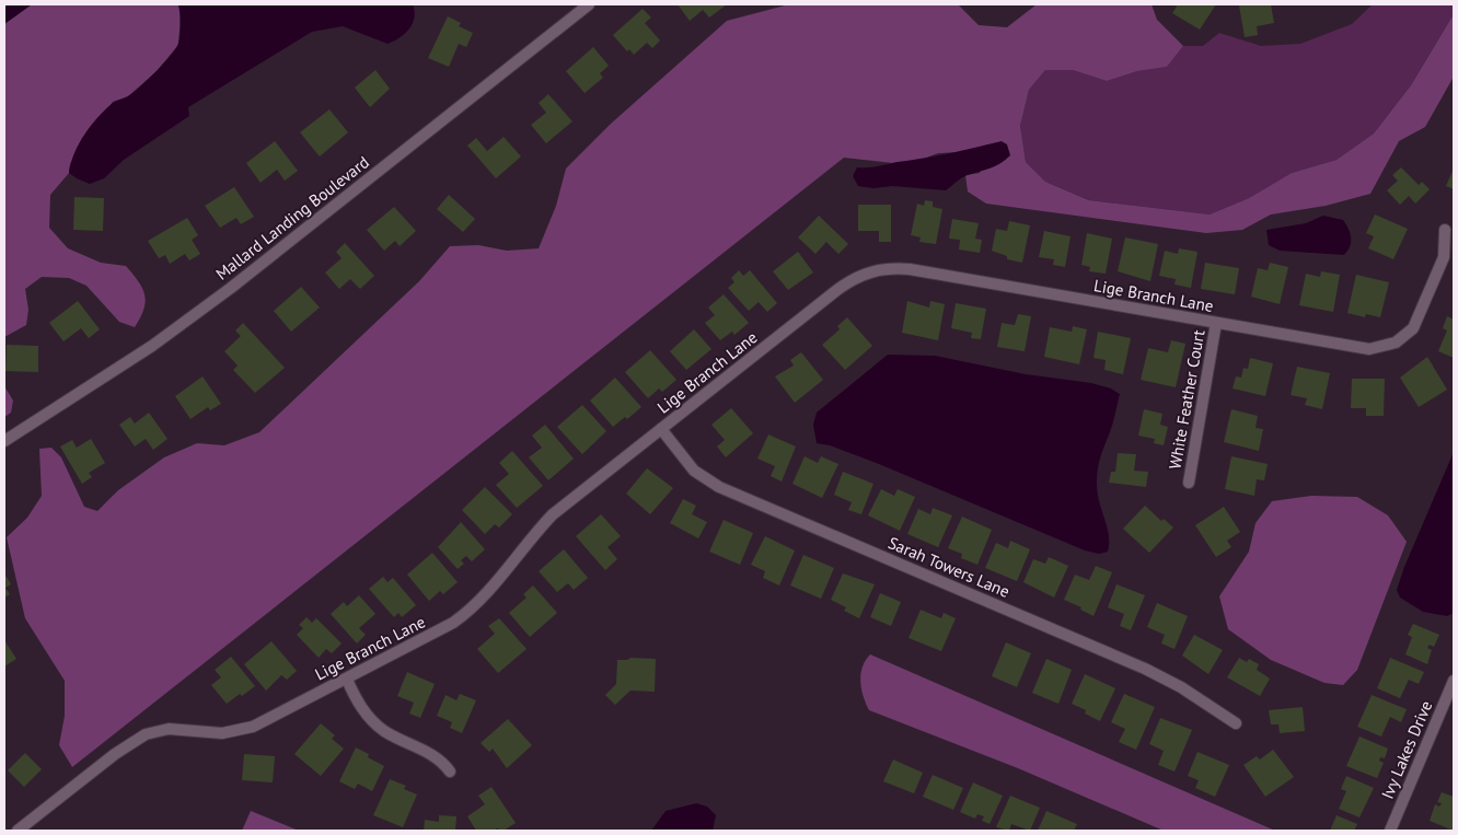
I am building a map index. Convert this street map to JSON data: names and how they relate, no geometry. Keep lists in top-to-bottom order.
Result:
{
  "streets": {
    "street": [
      "Mallard Landing Boulevard",
      "Lige Branch Lane",
      "White Feather Court",
      "Sarah Towers Lane",
      "Ivy Lakes Drive"
    ]
  },
  "crossings": [
    ["Lige Branch Lane", "White Feather Court"],
    ["Lige Branch Lane", "Sarah Towers Lane"]
  ]
}
